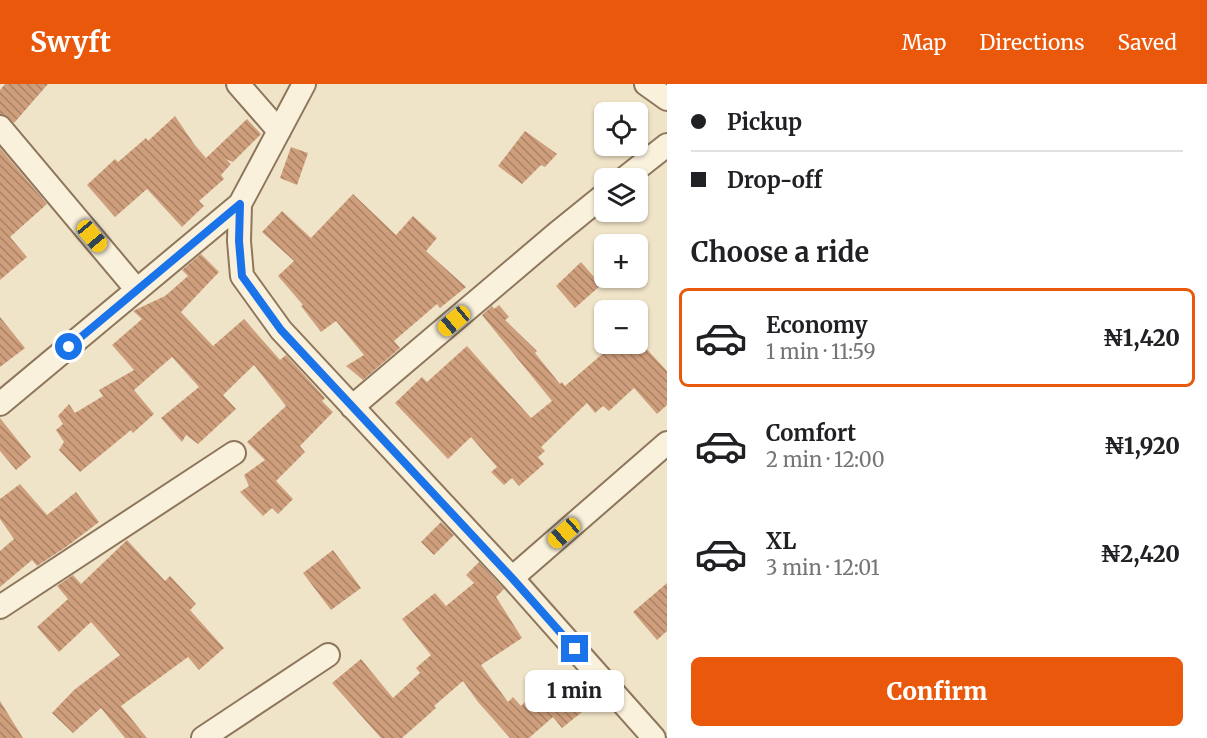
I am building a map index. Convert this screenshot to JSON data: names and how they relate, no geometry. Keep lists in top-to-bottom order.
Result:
{
  "page": {
    "header": "Swyft",
    "nav": ["Map", "Directions", "Saved"],
    "banner": ["Pickup", "Drop-off"],
    "map_buttons": ["+", "−"],
    "heading": "Choose a ride",
    "list": [
      {
        "name": "Economy",
        "note": "1 min · 11:59",
        "value": "₦1,420"
      },
      {
        "name": "Comfort",
        "note": "2 min · 12:00",
        "value": "₦1,920"
      },
      {
        "name": "XL",
        "note": "3 min · 12:01",
        "value": "₦2,420"
      }
    ],
    "buttons": "Confirm",
    "bubble": "1 min"
  }
}
